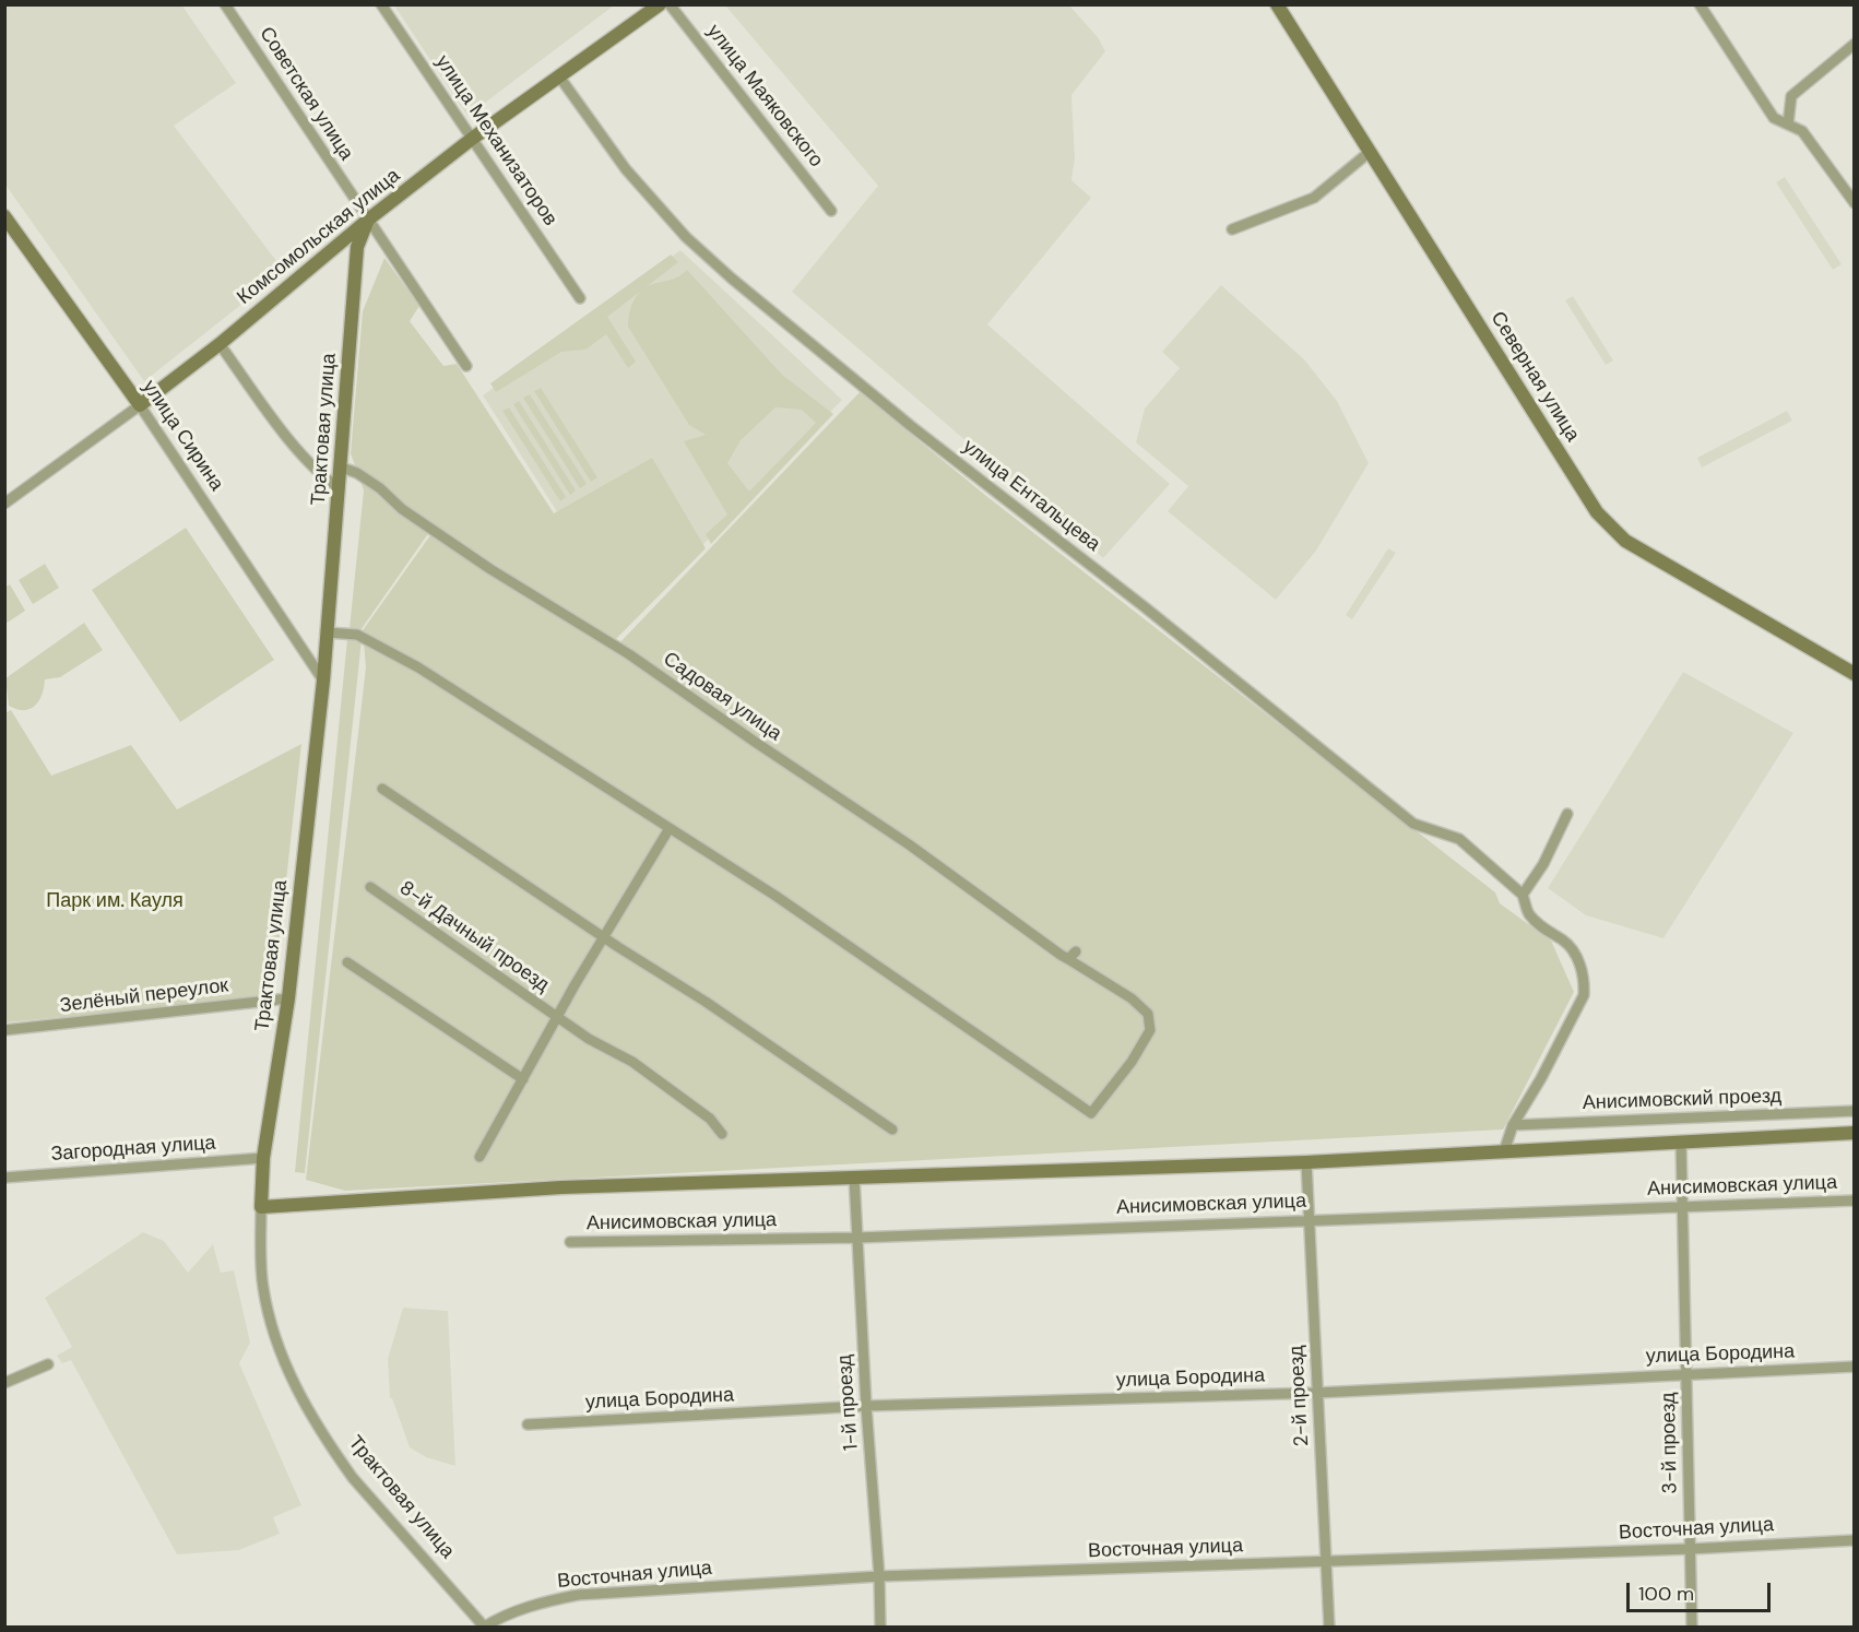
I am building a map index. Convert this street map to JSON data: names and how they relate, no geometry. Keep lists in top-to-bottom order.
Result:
{
  "streets": {
    "street": [
      "Советская улица",
      "улица Маяковского",
      "улица Механизаторов",
      "Комсомольская улица",
      "Северная улица",
      "Трактовая улица",
      "улица Сирина",
      "улица Ентальцева",
      "Садовая улица",
      "8-й Дачный проезд",
      "Зелёный переулок",
      "Анисимовский проезд",
      "Загородная улица",
      "Анисимовская улица",
      "улица Бородина",
      "2-й проезд",
      "1-й проезд",
      "3-й проезд",
      "Восточная улица"
    ]
  },
  "crossings": [
    ["Советская улица", "Комсомольская улица"],
    ["Советская улица", "Трактовая улица"],
    ["улица Механизаторов", "Комсомольская улица"],
    ["Комсомольская улица", "Трактовая улица"],
    ["Комсомольская улица", "улица Сирина"],
    ["Комсомольская улица", "улица Ентальцева"],
    ["Трактовая улица", "улица Сирина"],
    ["Трактовая улица", "Садовая улица"],
    ["Трактовая улица", "Зелёный переулок"],
    ["Трактовая улица", "Загородная улица"],
    ["Трактовая улица", "Восточная улица"],
    ["Анисимовская улица", "2-й проезд"],
    ["Анисимовская улица", "1-й проезд"],
    ["Анисимовская улица", "3-й проезд"],
    ["улица Бородина", "2-й проезд"],
    ["улица Бородина", "1-й проезд"],
    ["улица Бородина", "3-й проезд"],
    ["2-й проезд", "Восточная улица"],
    ["1-й проезд", "Восточная улица"],
    ["3-й проезд", "Восточная улица"]
  ],
  "parks": ["Парк им. Кауля"],
  "scale_bar": "100 m"
}
